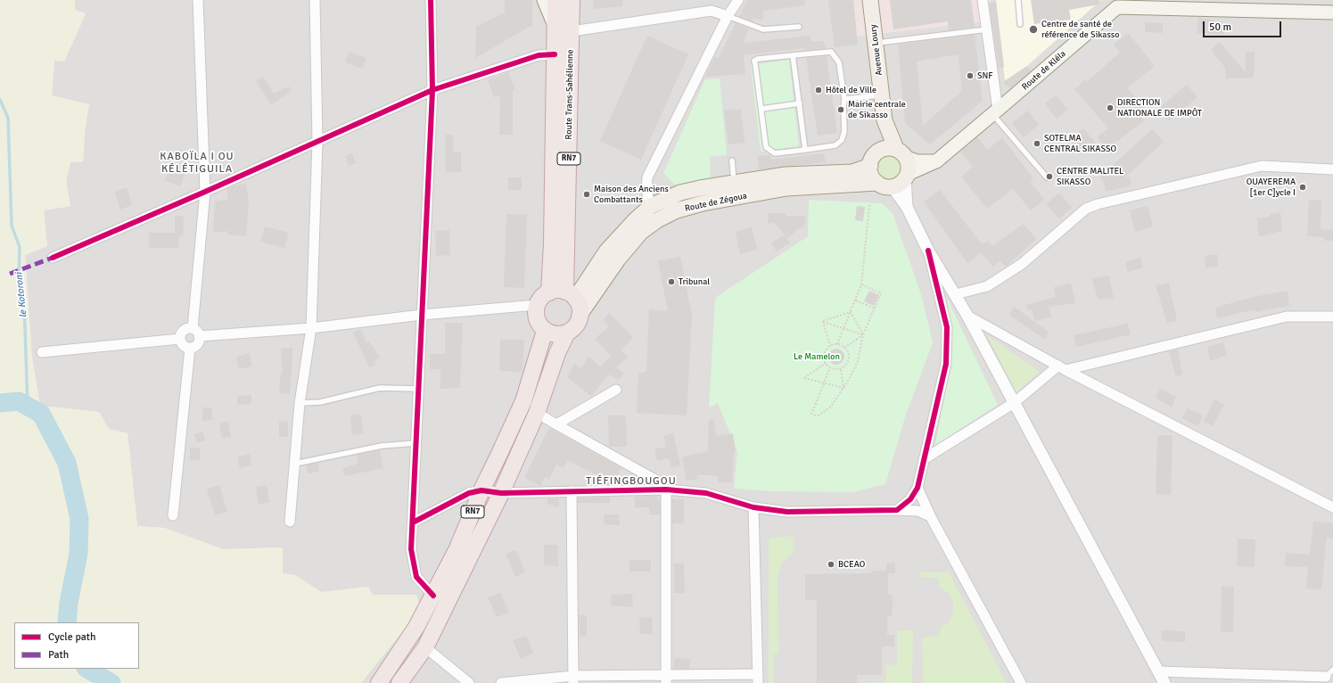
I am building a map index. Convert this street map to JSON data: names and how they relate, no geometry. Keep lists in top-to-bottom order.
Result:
{
  "streets": {
    "highway": ["Route Trans-Sahélienne", "RN7"],
    "main road": ["Avenue Loury", "Route de Kléla", "Route de Zégoua"]
  },
  "crossings": [
    ["Route de Kléla", "Route de Zégoua"],
    ["Route Trans-Sahélienne", "RN7"],
    ["Route Trans-Sahélienne", "Route de Zégoua"],
    ["RN7", "Route de Zégoua"]
  ],
  "districts": ["KABOÏLA I OU KÉLÉTIGUILA", "TIÉFINGBOUGOU"],
  "water": ["le Kotoroni"],
  "parks": ["Le Mamelon"],
  "places": [
    "Centre de santé de référence de Sikasso",
    "SNF",
    "Hôtel de Ville",
    "DIRECTION NATIONALE DE IMPÔT",
    "Mairie centrale de Sikasso",
    "SOTELMA CENTRAL SIKASSO",
    "CENTRE MALITEL SIKASSO",
    "OUAYEREMA [1er C]ycle I",
    "Maison des Anciens Combattants",
    "Tribunal",
    "BCEAO"
  ],
  "legend": ["Cycle path", "Path"],
  "scale_bar": "50 m"
}
